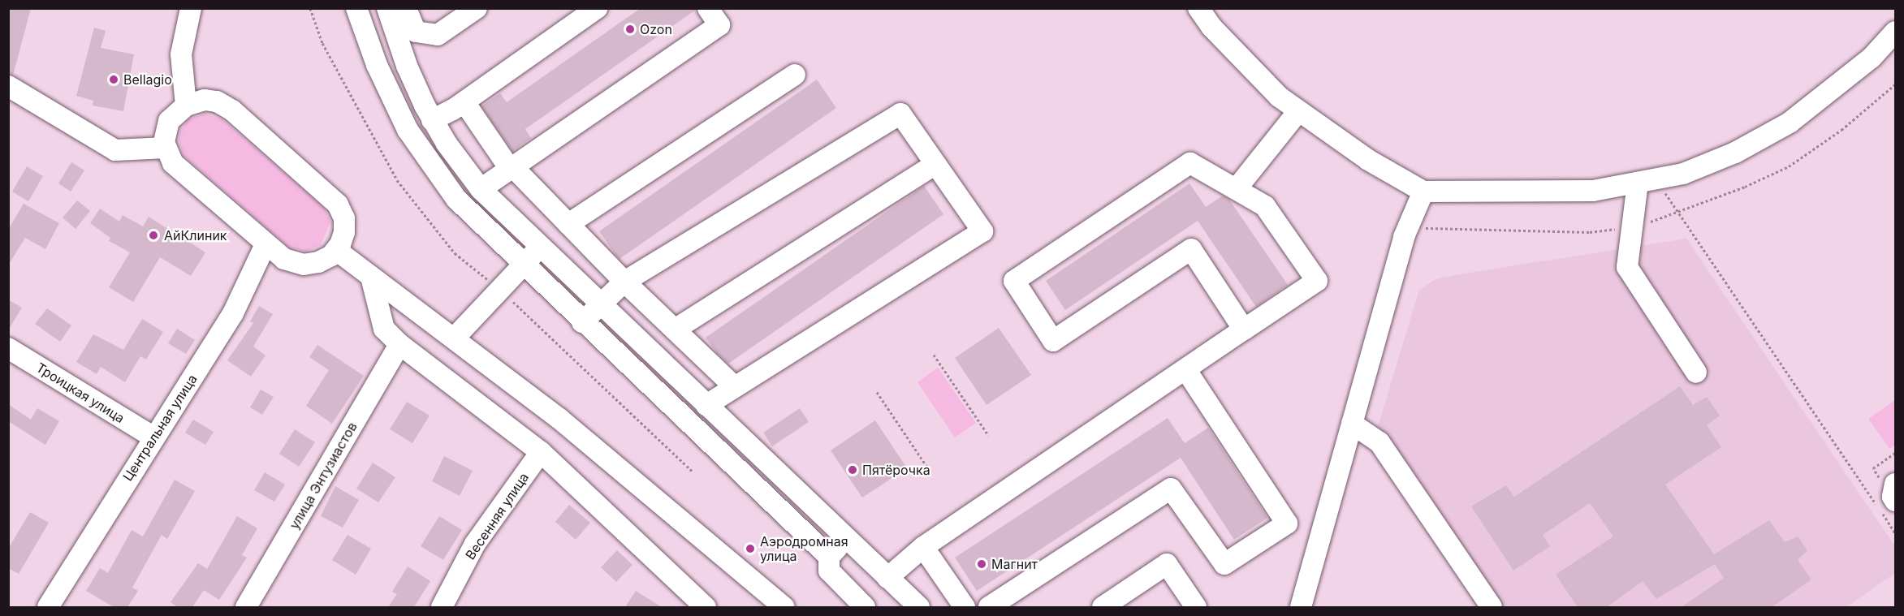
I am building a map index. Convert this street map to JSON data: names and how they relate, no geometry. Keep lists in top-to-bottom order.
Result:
{
  "streets": {
    "street": [
      "Троицкая улица",
      "Центральная улица",
      "улица Энтузиастов",
      "Весенняя улица"
    ]
  },
  "crossings": [
    ["Троицкая улица", "Центральная улица"]
  ],
  "places": [
    "Ozon",
    "Bellagio",
    "АйКлиник",
    "Пятёрочка",
    "Аэродромная улица",
    "Магнит"
  ]
}
